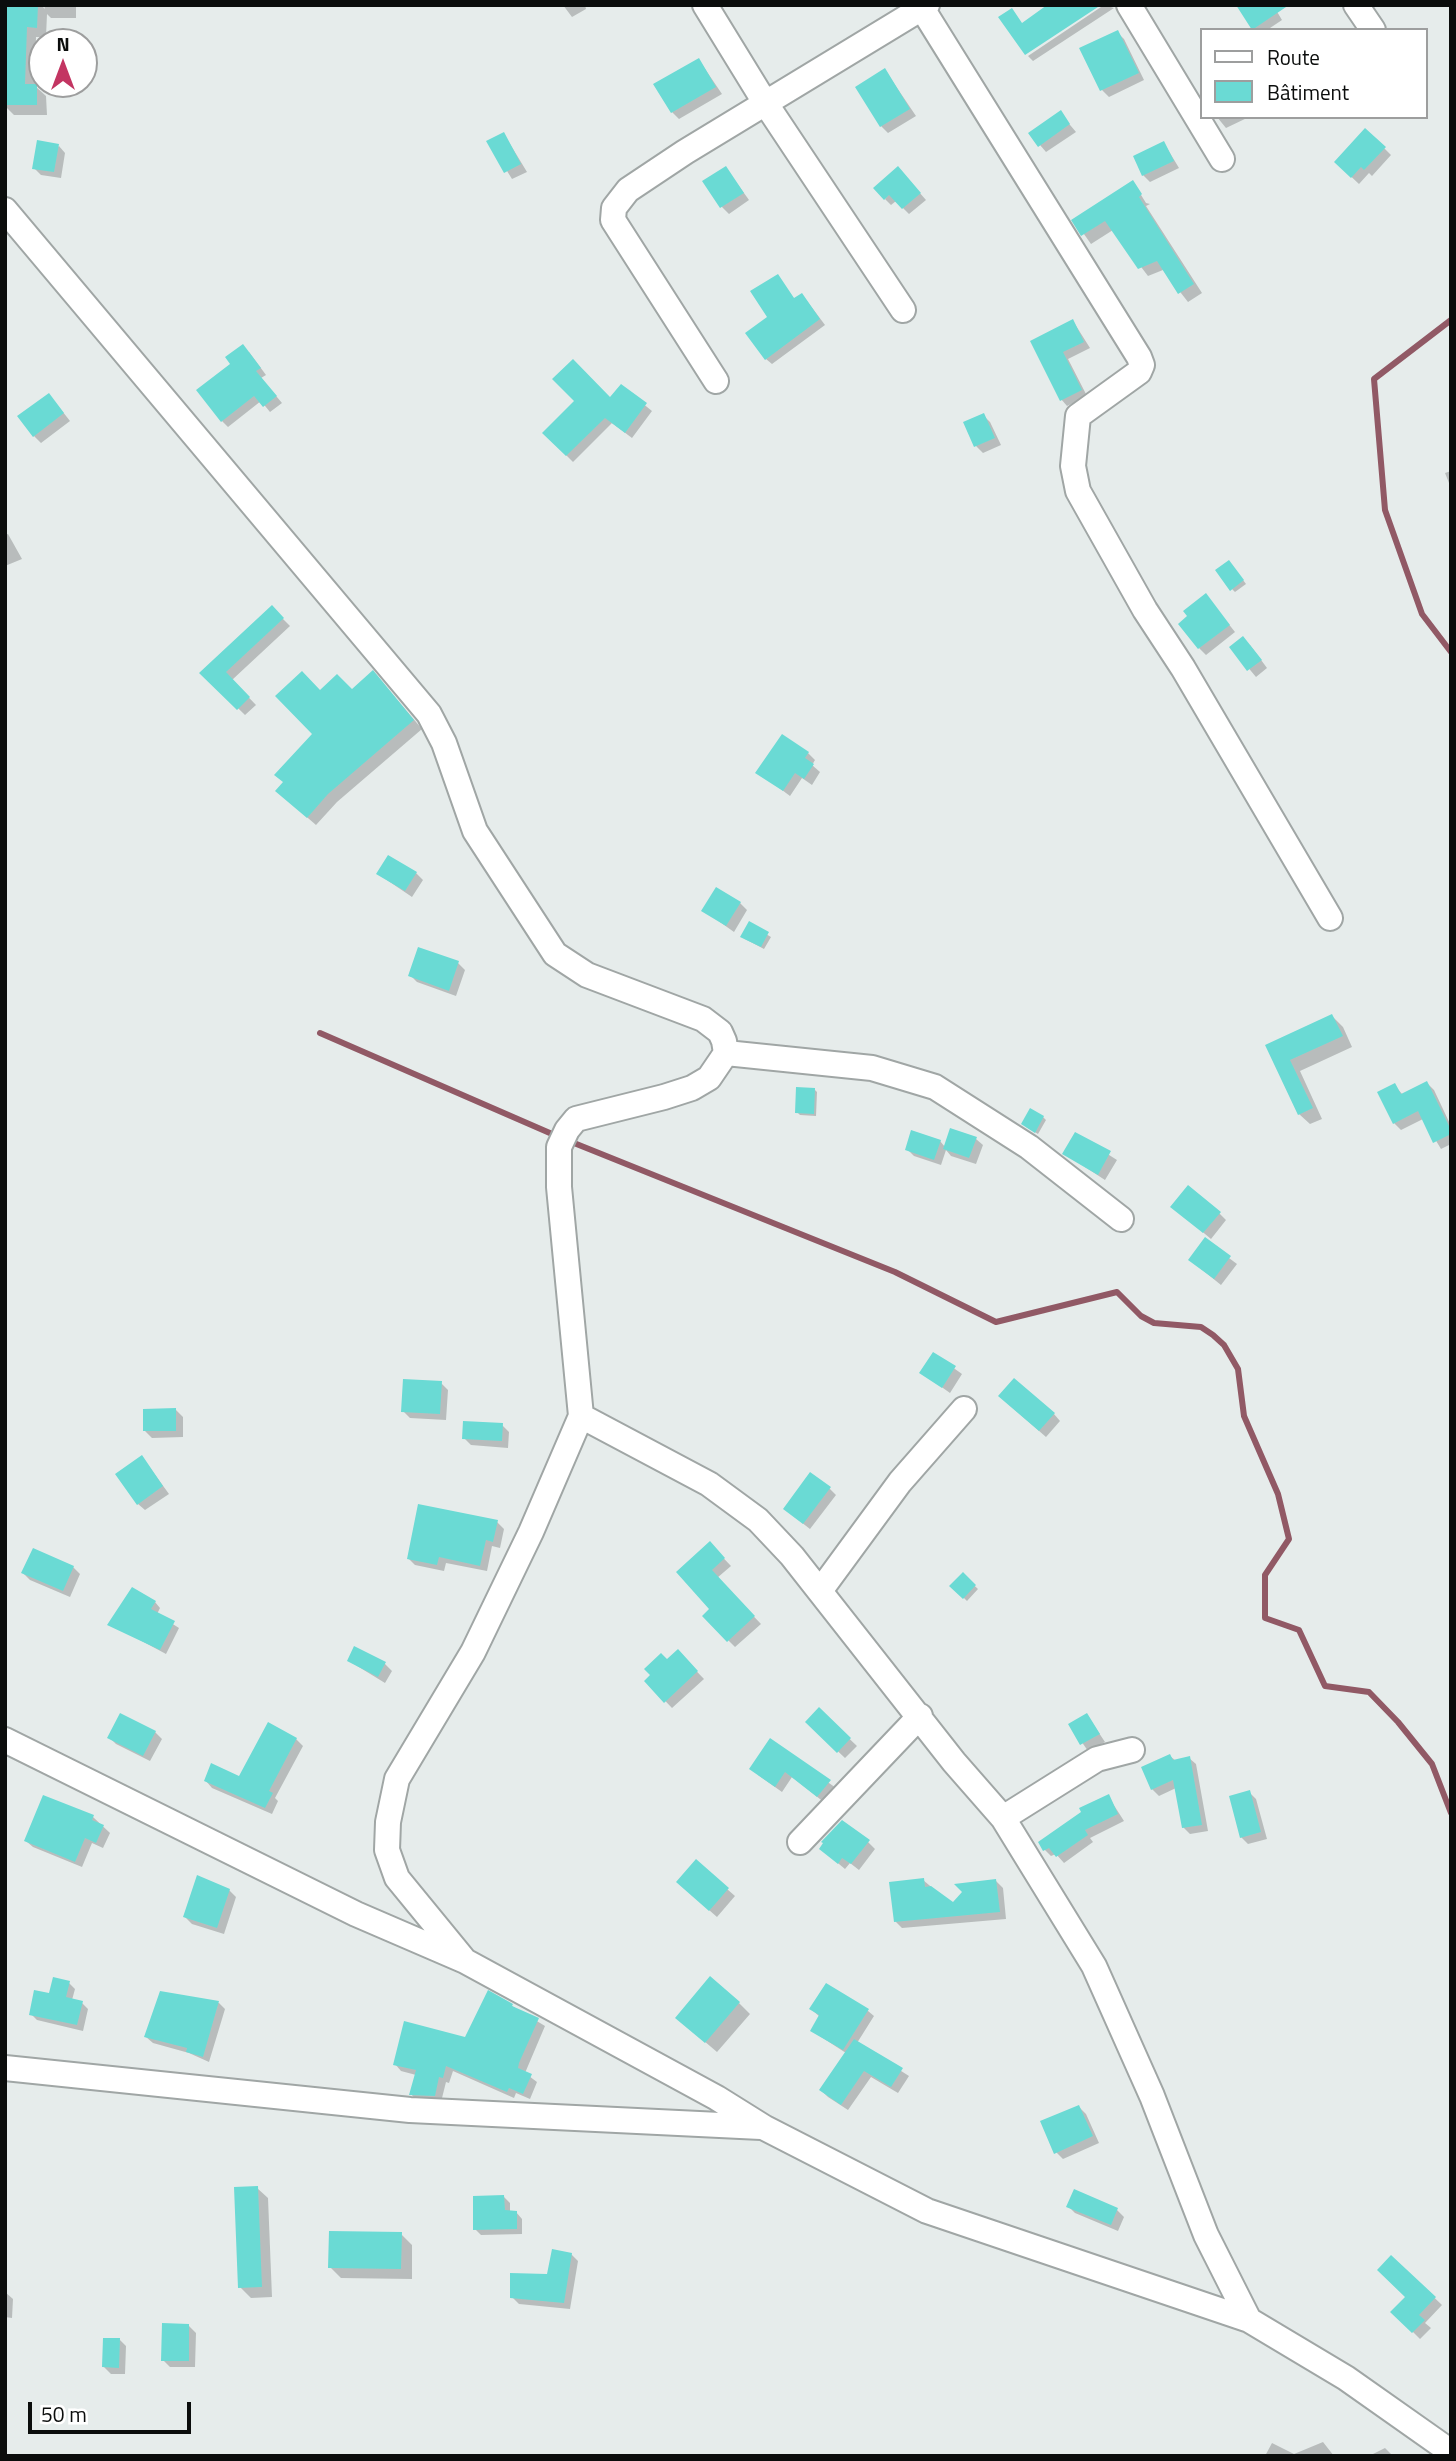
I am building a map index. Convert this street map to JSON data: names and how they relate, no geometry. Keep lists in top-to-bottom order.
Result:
{
  "legend": ["Route", "Bâtiment"],
  "scale_bar": "50 m",
  "north": "top"
}
